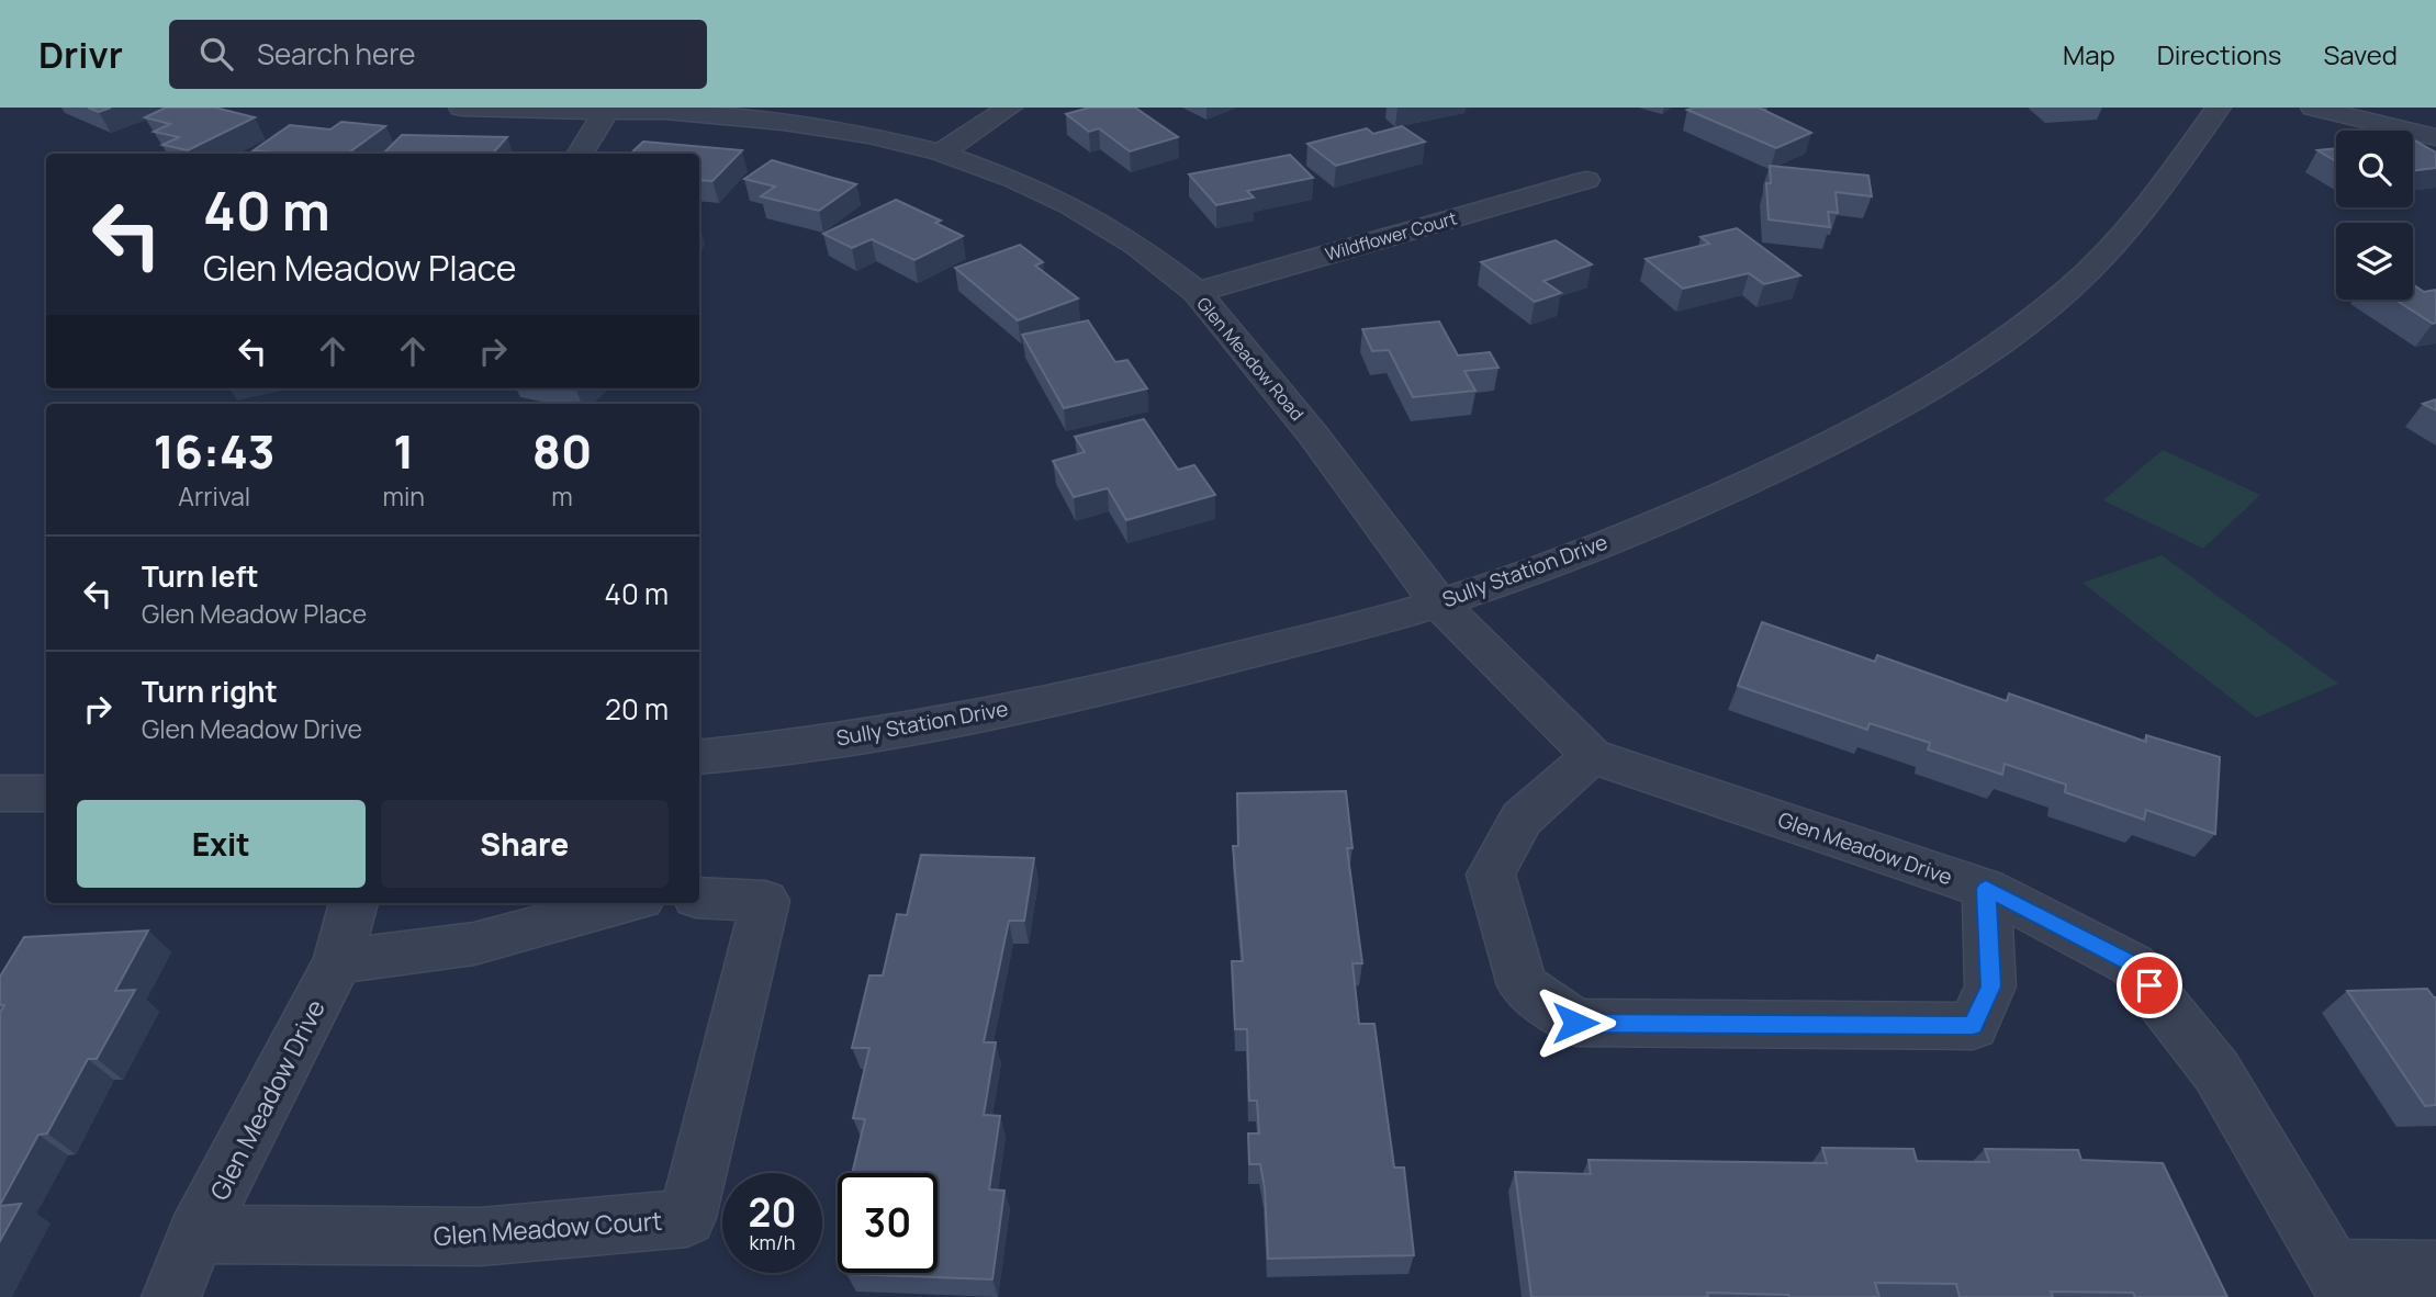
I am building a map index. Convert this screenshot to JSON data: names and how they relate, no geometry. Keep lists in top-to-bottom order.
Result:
{
  "streets": {
    "street": [
      "Wildflower Court",
      "Glen Meadow Road",
      "Sully Station Drive",
      "Glen Meadow Drive",
      "Glen Meadow Court"
    ]
  },
  "crossings": [
    ["Wildflower Court", "Glen Meadow Road"],
    ["Glen Meadow Road", "Sully Station Drive"],
    ["Glen Meadow Road", "Glen Meadow Drive"],
    ["Sully Station Drive", "Glen Meadow Drive"],
    ["Glen Meadow Drive", "Glen Meadow Court"]
  ],
  "page": {
    "header": "Drivr",
    "search": "Search here",
    "nav": ["Map", "Directions", "Saved"],
    "turn": ["40 m", "Glen Meadow Place"],
    "eta": [
      "16:43",
      "Arrival",
      "1",
      "min",
      "80",
      "m"
    ],
    "list": [
      {
        "name": "Turn left",
        "note": "Glen Meadow Place",
        "value": "40 m"
      },
      {
        "name": "Turn right",
        "note": "Glen Meadow Drive",
        "value": "20 m"
      }
    ],
    "buttons": ["Exit", "Share"],
    "speed": "20 km/h",
    "limit": "30"
  }
}
